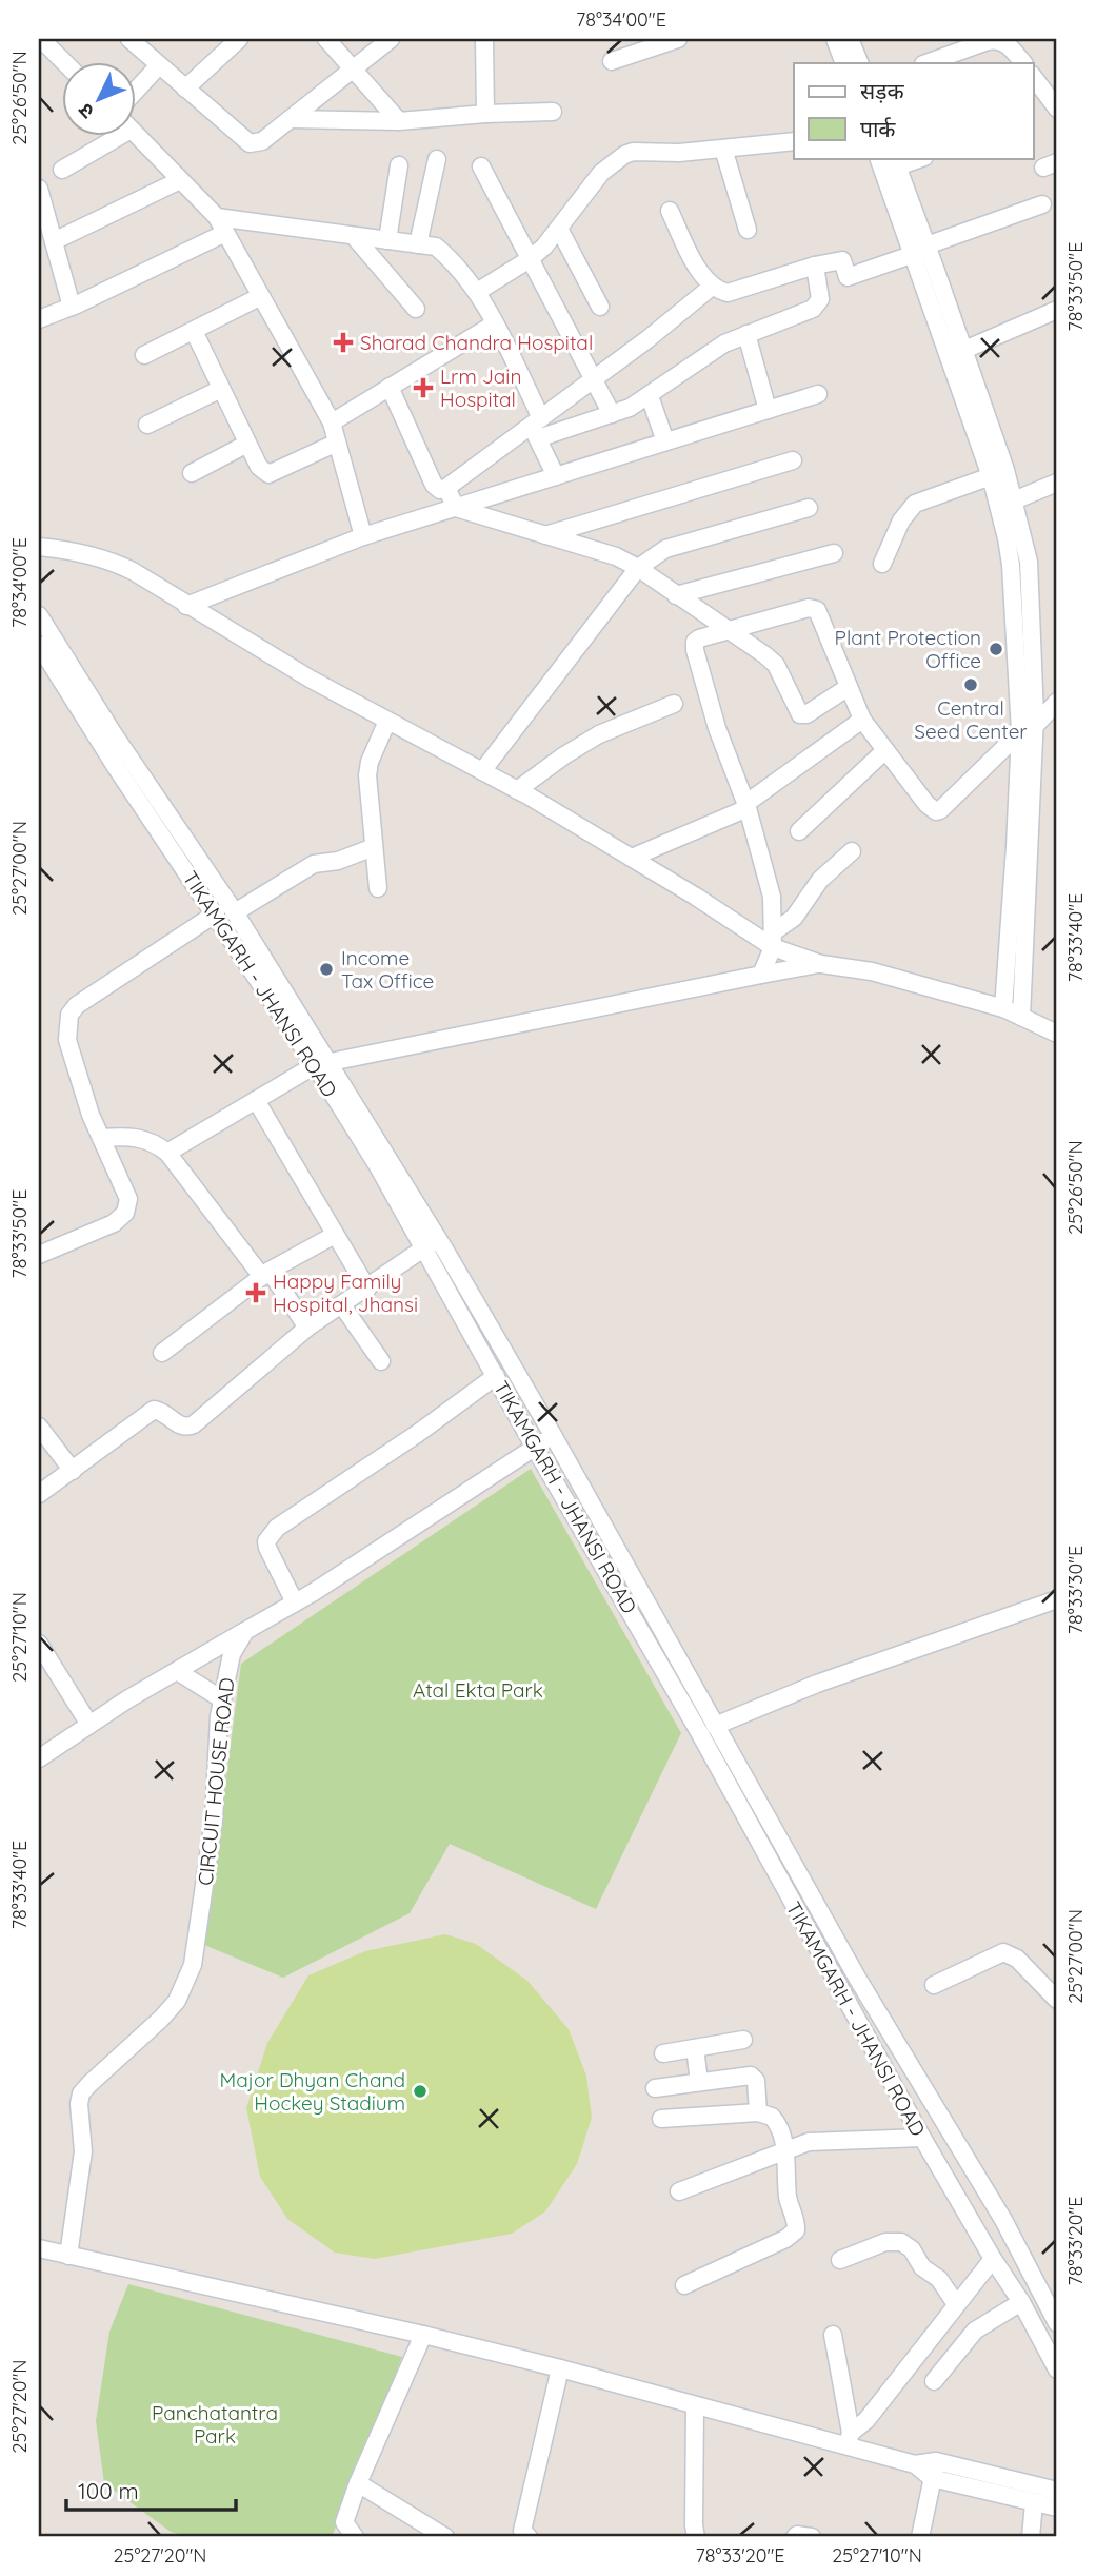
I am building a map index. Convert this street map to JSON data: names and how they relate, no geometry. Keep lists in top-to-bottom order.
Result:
{
  "streets": {
    "street": ["TIKAMGARH - JHANSI ROAD", "CIRCUIT HOUSE ROAD"]
  },
  "parks": ["Atal Ekta Park", "Panchatantra Park"],
  "places": {
    "health": ["Sharad Chandra Hospital", "Lrm Jain Hospital", "Happy Family Hospital, Jhansi"],
    "other": [
      "Plant Protection Office",
      "Central Seed Center",
      "Income Tax Office",
      "Major Dhyan Chand Hockey Stadium"
    ]
  },
  "legend": ["सड़क", "पार्क"],
  "scale_bar": "100 m",
  "north": "bottom left",
  "coordinates": [
    "78°34'00\"E",
    "25°26'50\"N",
    "78°33'50\"E",
    "25°27'00\"N",
    "78°33'40\"E",
    "78°33'30\"E",
    "25°27'10\"N",
    "78°33'20\"E",
    "25°27'20\"N"
  ]
}
